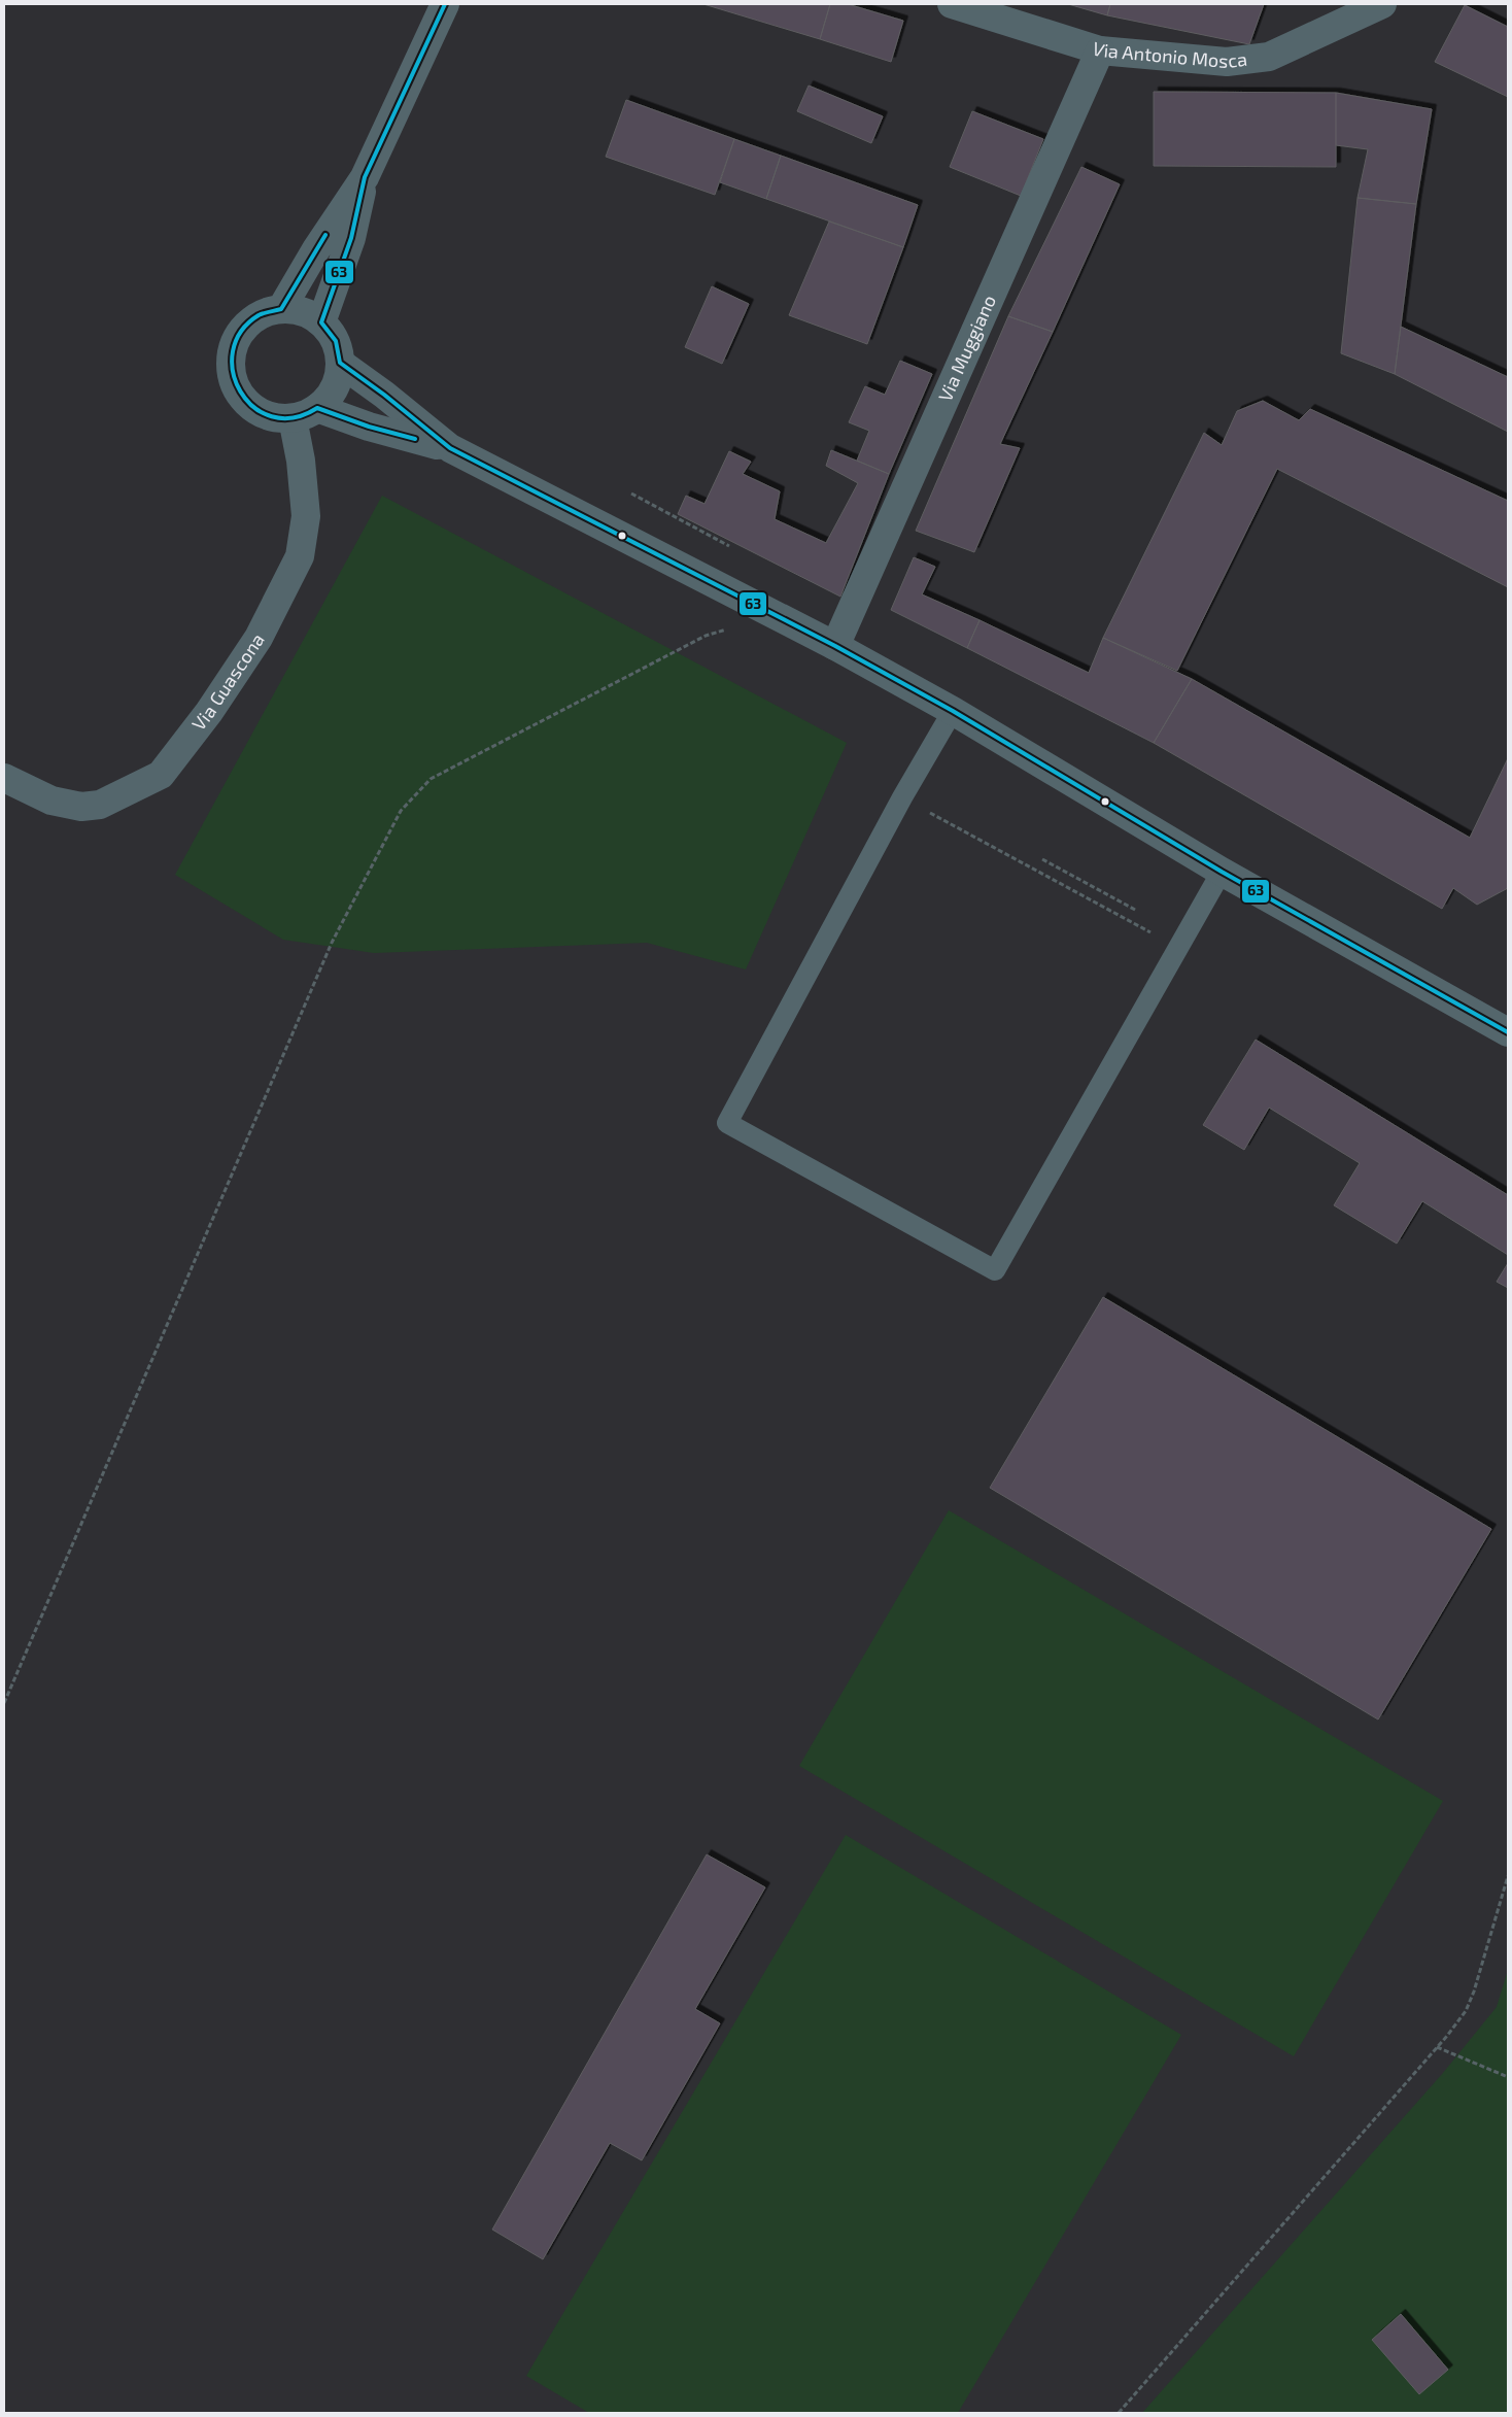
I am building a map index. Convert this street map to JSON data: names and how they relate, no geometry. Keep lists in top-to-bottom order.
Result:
{
  "streets": {
    "street": ["Via Antonio Mosca", "Via Muggiano", "Via Guascona"]
  },
  "crossings": [
    ["Via Antonio Mosca", "Via Muggiano"]
  ],
  "lines": ["transit line 63"]
}
